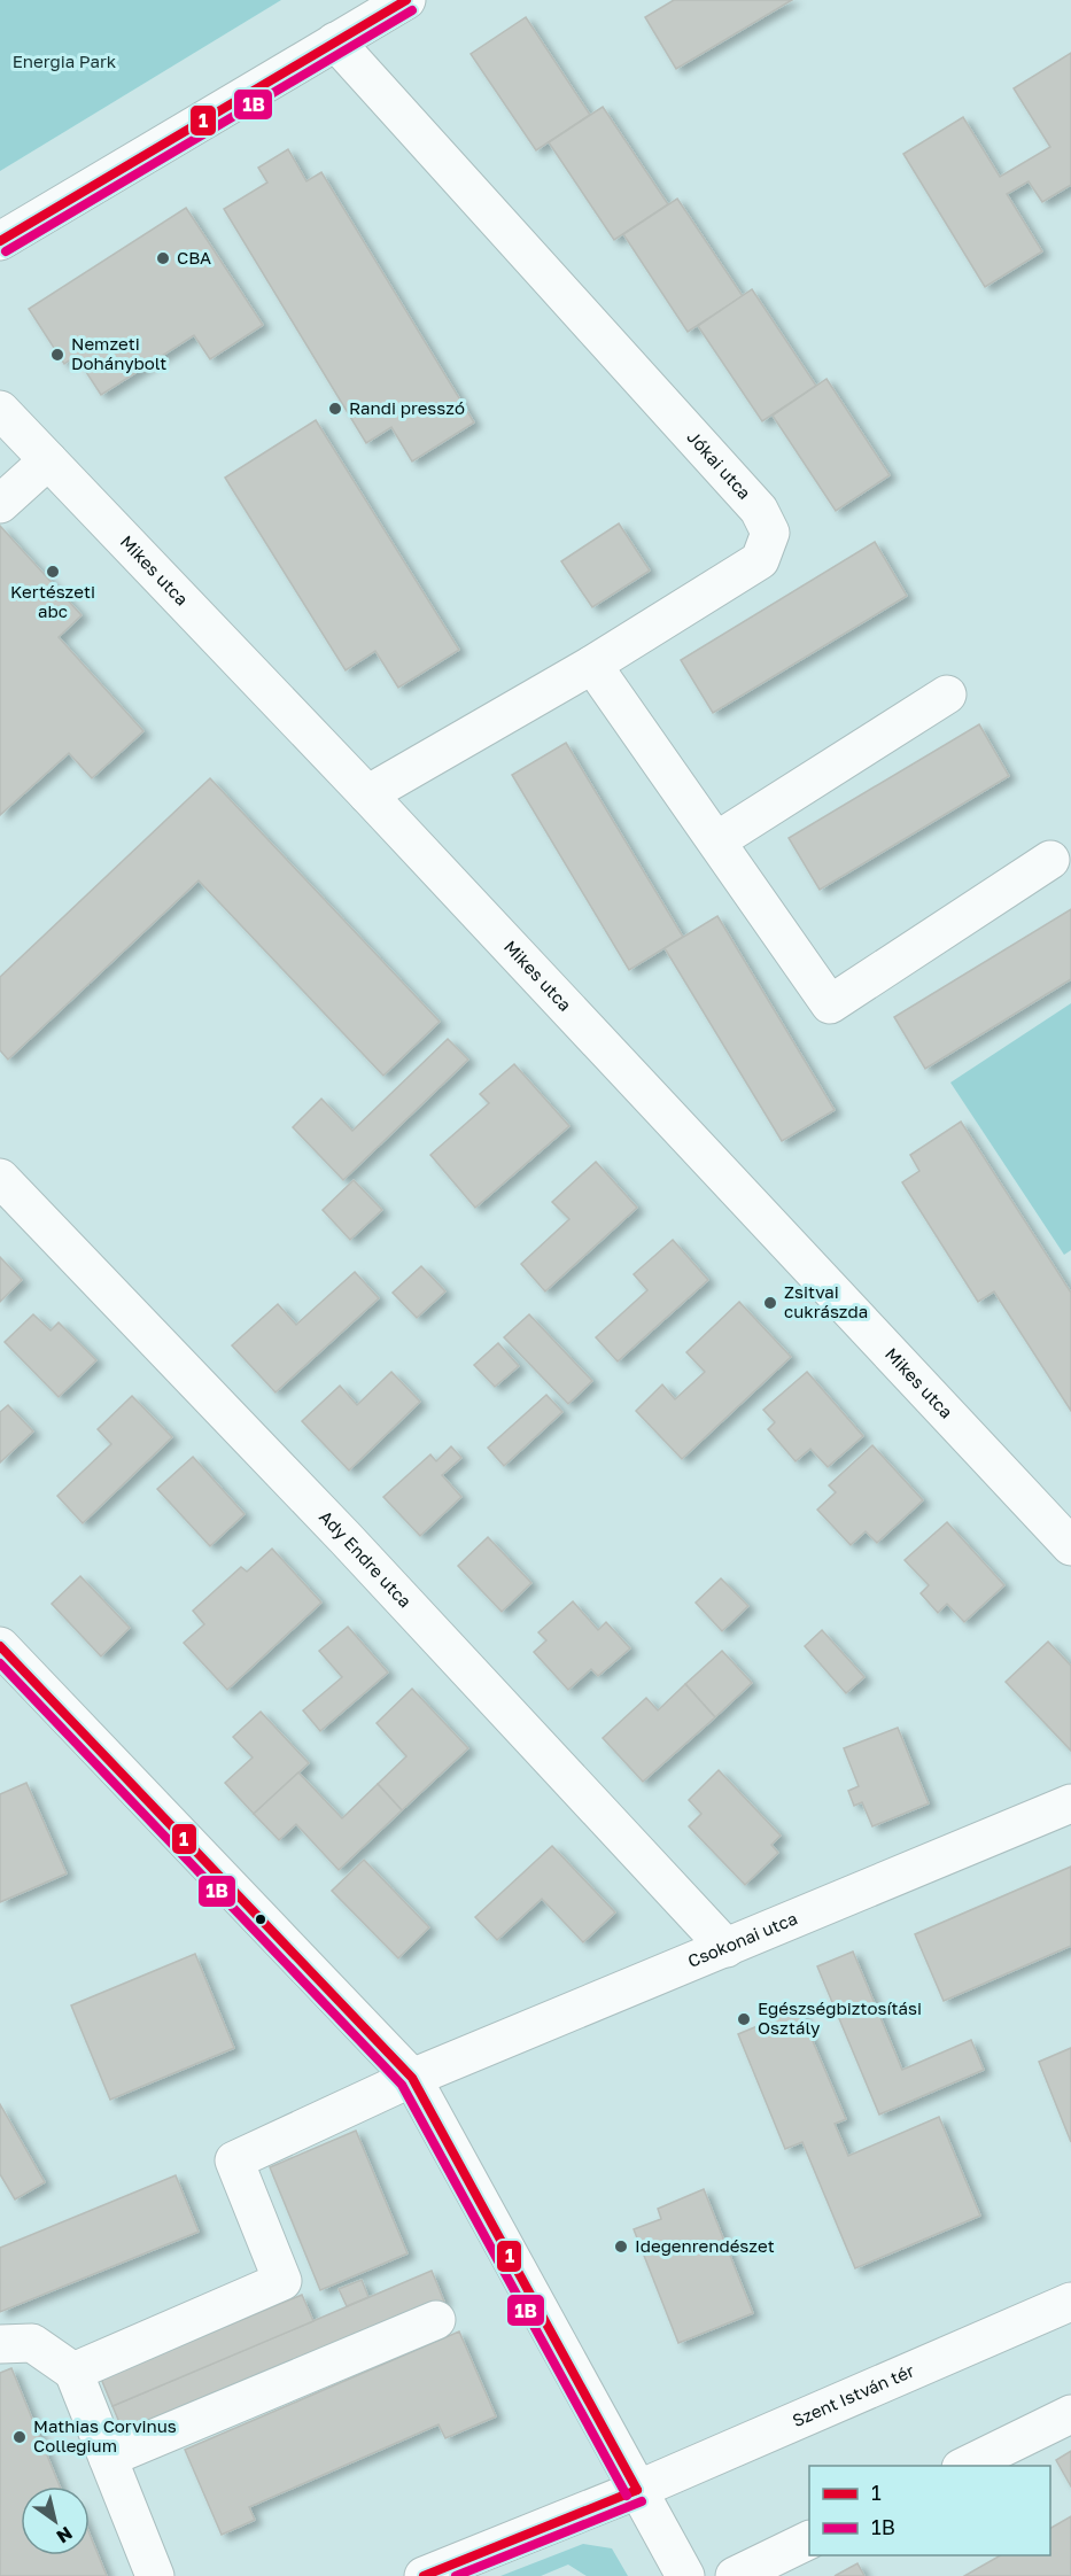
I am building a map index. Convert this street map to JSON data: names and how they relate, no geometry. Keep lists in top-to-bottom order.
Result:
{
  "streets": {
    "street": [
      "Jókai utca",
      "Mikes utca",
      "Ady Endre utca",
      "Csokonai utca",
      "Szent István tér"
    ]
  },
  "crossings": [
    ["Jókai utca", "Mikes utca"],
    ["Ady Endre utca", "Csokonai utca"]
  ],
  "parks": ["Energia Park"],
  "places": [
    "CBA",
    "Nemzeti Dohánybolt",
    "Randi presszó",
    "Kertészeti abc",
    "Zsitvai cukrászda",
    "Egészségbiztosítási Osztály",
    "Idegenrendészet",
    "Mathias Corvinus Collegium"
  ],
  "lines": ["transit line 1", "transit line 1B"],
  "legend": ["1", "1B"],
  "north": "bottom right"
}
